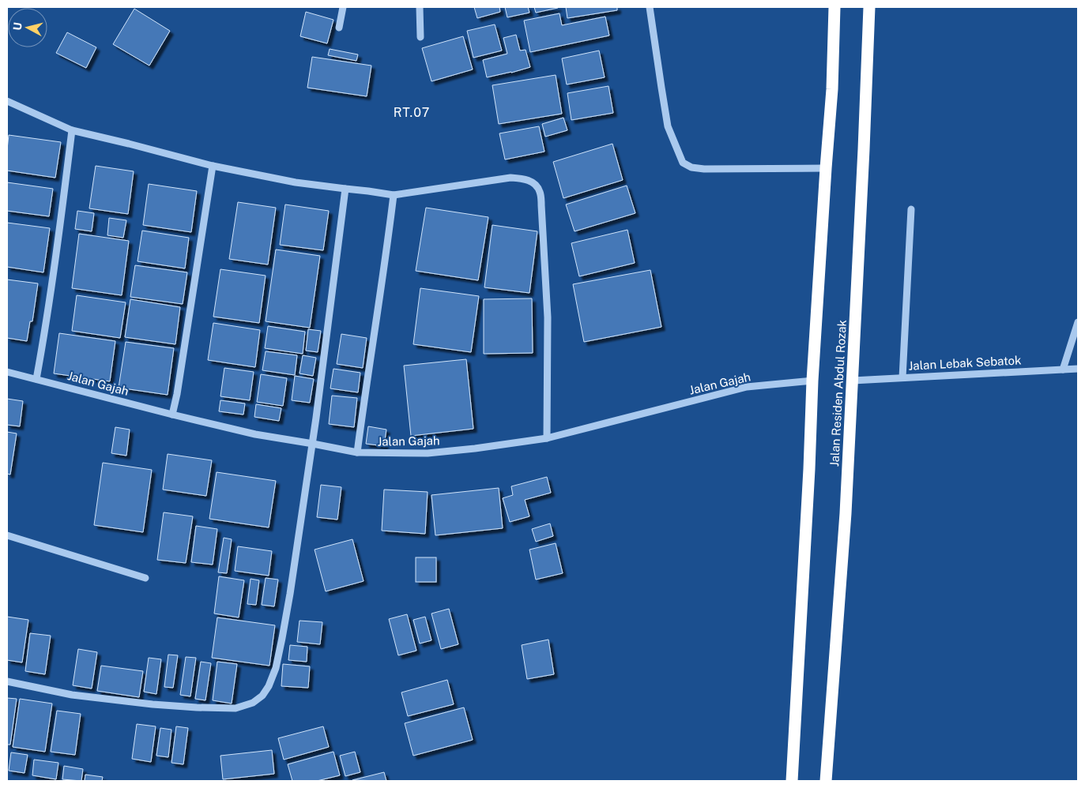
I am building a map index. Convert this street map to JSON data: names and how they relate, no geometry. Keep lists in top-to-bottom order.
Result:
{
  "streets": {
    "highway": ["Jalan Residen Abdul Rozak"],
    "street": ["Jalan Lebak Sebatok", "Jalan Gajah"]
  },
  "crossings": [
    ["Jalan Lebak Sebatok", "Jalan Residen Abdul Rozak"]
  ],
  "districts": ["RT.07"],
  "north": "left"
}
